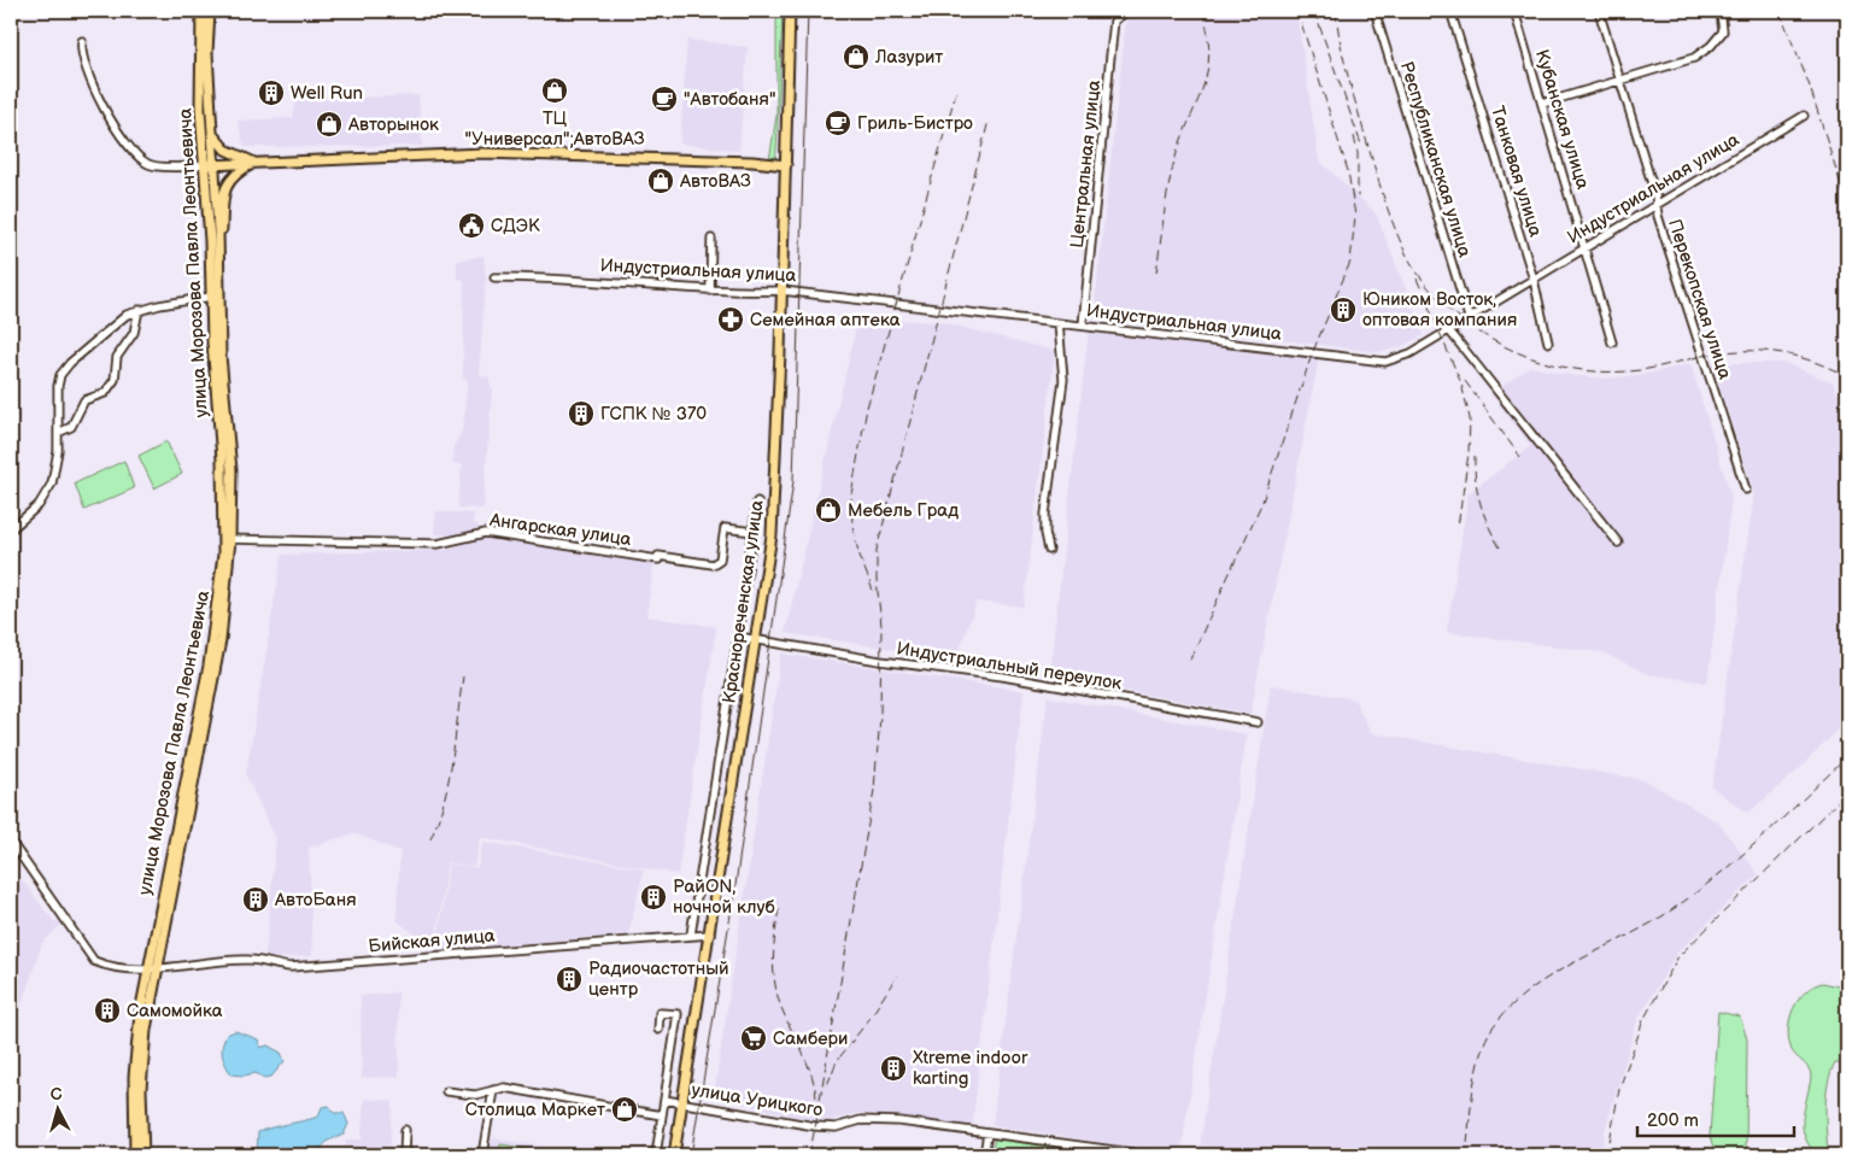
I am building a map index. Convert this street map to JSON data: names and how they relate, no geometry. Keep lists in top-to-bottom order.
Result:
{
  "streets": {
    "main road": ["улица Морозова Павла Леонтьевича", "Краснореченская улица"],
    "street": [
      "Кубанская улица",
      "Республиканская улица",
      "Центральная улица",
      "Танковая улица",
      "Индустриальная улица",
      "Перекопская улица",
      "Ангарская улица",
      "Индустриальный переулок",
      "Бийская улица",
      "улица Урицкого"
    ]
  },
  "crossings": [
    ["Кубанская улица", "Индустриальная улица"],
    ["Республиканская улица", "Индустриальная улица"],
    ["Центральная улица", "Индустриальная улица"],
    ["Танковая улица", "Индустриальная улица"],
    ["Индустриальная улица", "Перекопская улица"],
    ["Индустриальная улица", "Краснореченская улица"],
    ["улица Морозова Павла Леонтьевича", "Ангарская улица"],
    ["улица Морозова Павла Леонтьевича", "Бийская улица"],
    ["Краснореченская улица", "Индустриальный переулок"],
    ["Краснореченская улица", "Бийская улица"],
    ["Краснореченская улица", "улица Урицкого"]
  ],
  "places": {
    "shop": [
      "Лазурит",
      "ТЦ \"Универсал\";АвтоВАЗ",
      "Авторынок",
      "АвтоВАЗ",
      "Мебель Град",
      "Столица Маркет"
    ],
    "building": [
      "Well Run",
      "Юником Восток, оптовая компания",
      "ГСПК № 370",
      "РайON, ночной клуб",
      "АвтоБаня",
      "Радиочастотный центр",
      "Самомойка",
      "Xtreme indoor karting"
    ],
    "cafe": ["\"Автобаня\"", "Гриль-Бистро"],
    "public building": ["СДЭК"],
    "pharmacy": ["Семейная аптека"],
    "supermarket": ["Самбери"]
  },
  "scale_bar": "200 m",
  "north": "top"
}
